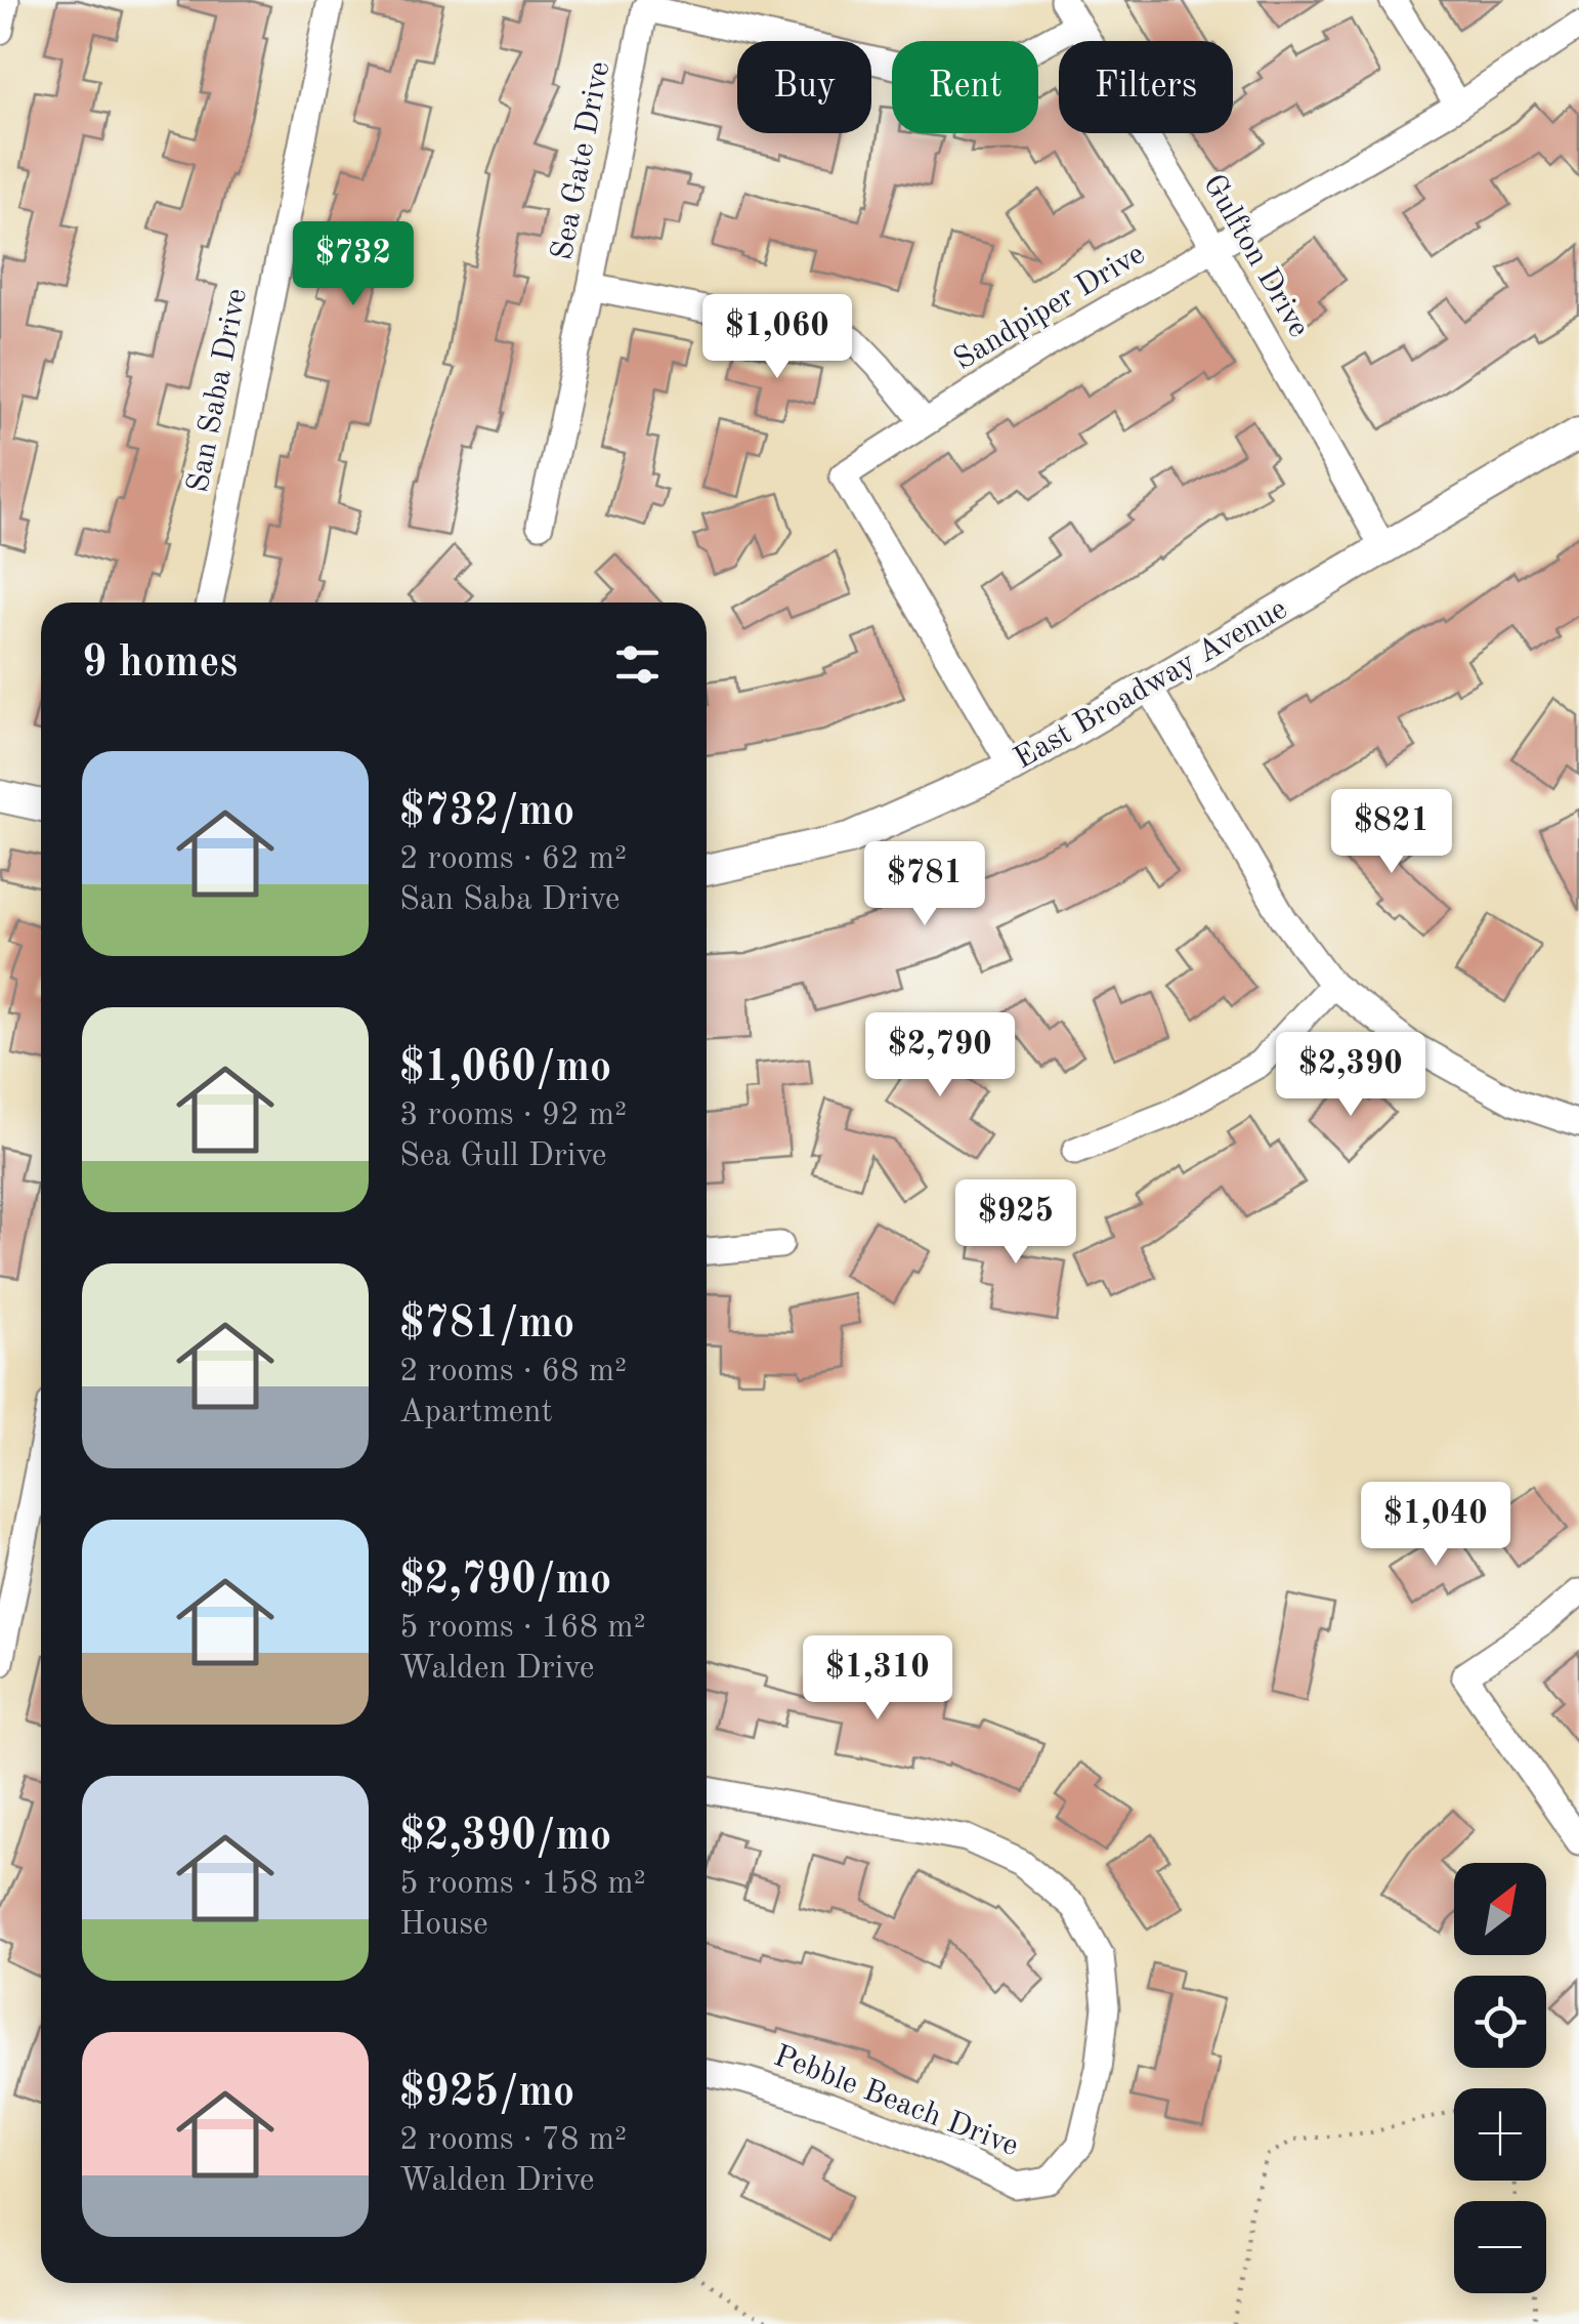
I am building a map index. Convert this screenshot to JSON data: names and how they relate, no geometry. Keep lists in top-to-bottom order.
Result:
{
  "streets": {
    "street": [
      "Sea Gate Drive",
      "Gulfton Drive",
      "Sandpiper Drive",
      "San Saba Drive",
      "East Broadway Avenue",
      "Pebble Beach Drive"
    ]
  },
  "crossings": [
    ["Sea Gate Drive", "Gulfton Drive"],
    ["Gulfton Drive", "Sandpiper Drive"],
    ["Gulfton Drive", "East Broadway Avenue"],
    ["Sandpiper Drive", "East Broadway Avenue"]
  ],
  "north": "top right",
  "page": {
    "chip": ["Buy", "Rent", "Filters"],
    "price": [
      "$732",
      "$1,060",
      "$821",
      "$781",
      "$2,790",
      "$2,390",
      "$925",
      "$1,040",
      "$1,310"
    ],
    "heading": "9 homes",
    "list": [
      {
        "name": "$732/mo",
        "note": "2 rooms · 62 m² · San Saba Drive"
      },
      {
        "name": "$1,060/mo",
        "note": "3 rooms · 92 m² · Sea Gull Drive"
      },
      {
        "name": "$781/mo",
        "note": "2 rooms · 68 m² · Apartment"
      },
      {
        "name": "$2,790/mo",
        "note": "5 rooms · 168 m² · Walden Drive"
      },
      {
        "name": "$2,390/mo",
        "note": "5 rooms · 158 m² · House"
      },
      {
        "name": "$925/mo",
        "note": "2 rooms · 78 m² · Walden Drive"
      }
    ],
    "map_buttons": ["+", "−"]
  }
}
